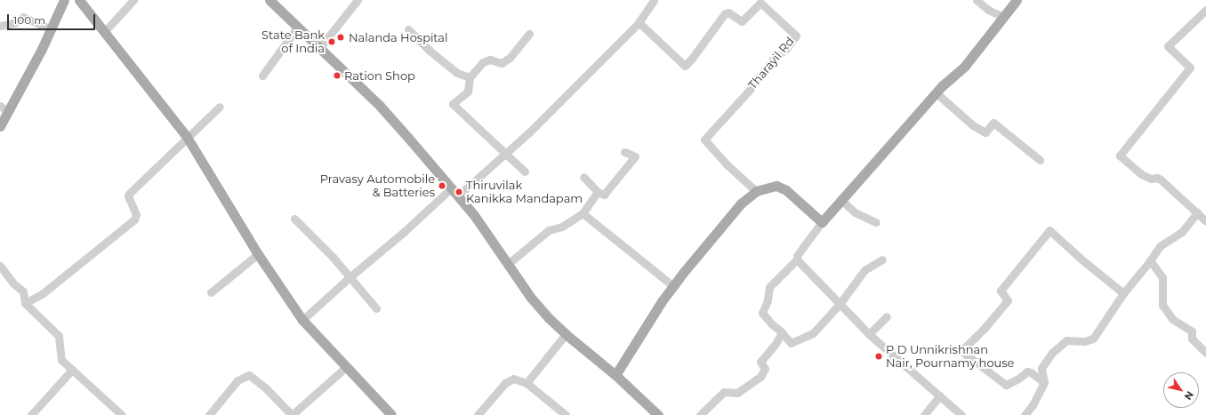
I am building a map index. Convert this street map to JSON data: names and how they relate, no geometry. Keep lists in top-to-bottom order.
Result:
{
  "streets": {
    "street": ["Tharayil Rd"]
  },
  "places": [
    "Nalanda Hospital",
    "State Bank of India",
    "Ration Shop",
    "Pravasy Automobile & Batteries",
    "Thiruvilak Kanikka Mandapam",
    "P D Unnikrishnan Nair, Pournamy house"
  ],
  "scale_bar": "100 m",
  "north": "bottom right"
}
